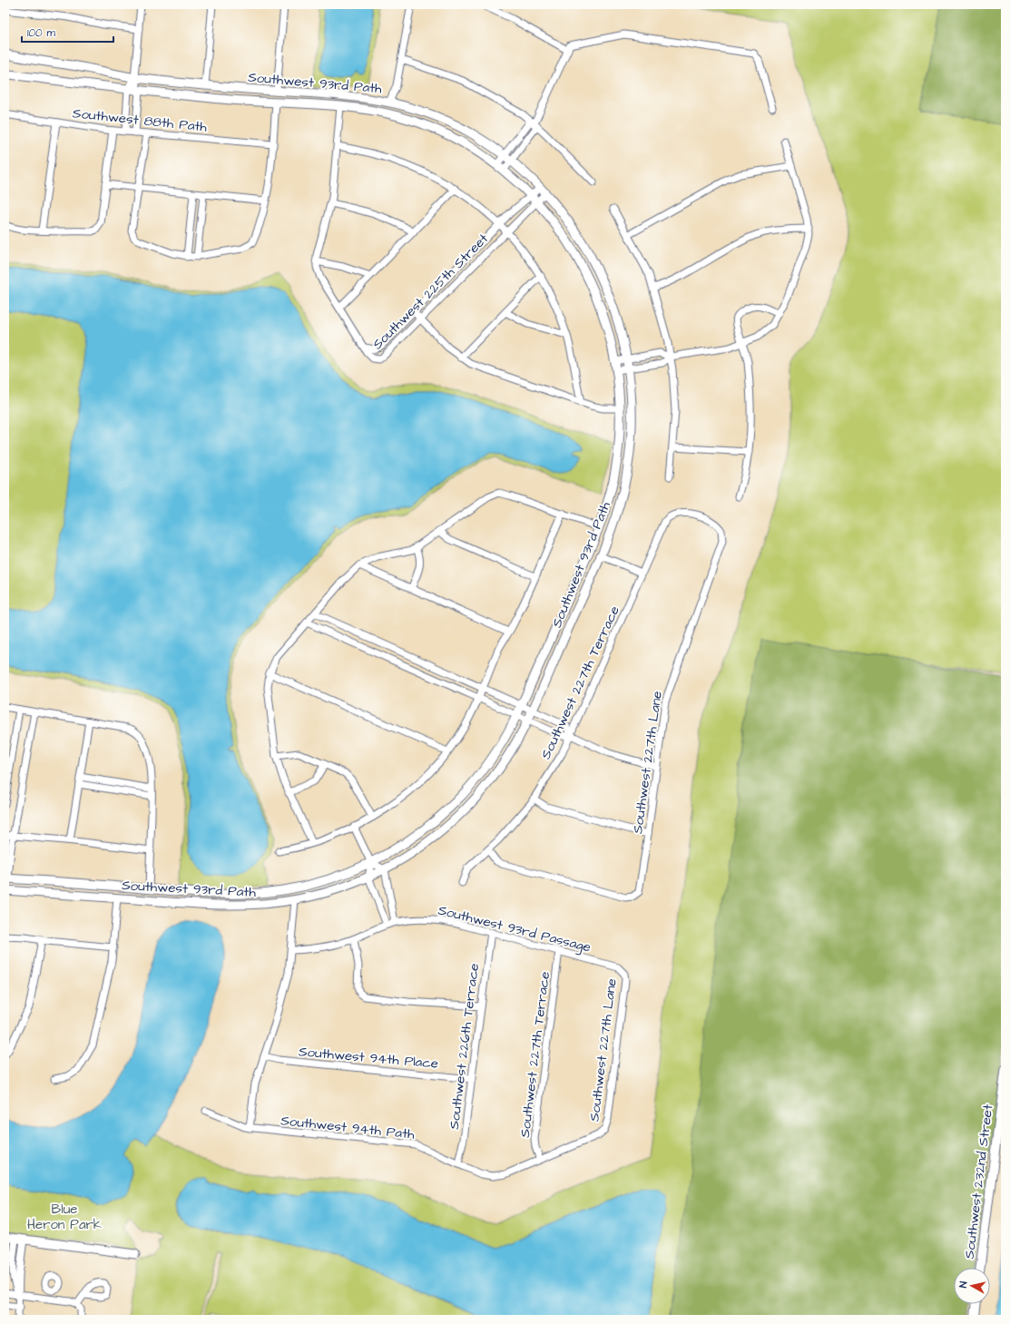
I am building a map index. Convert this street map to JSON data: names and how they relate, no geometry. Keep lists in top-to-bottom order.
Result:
{
  "streets": {
    "street": [
      "Southwest 93rd Path",
      "Southwest 88th Path",
      "Southwest 225th Street",
      "Southwest 227th Terrace",
      "Southwest 227th Lane",
      "Southwest 93rd Passage",
      "Southwest 226th Terrace",
      "Southwest 94th Place",
      "Southwest 94th Path",
      "Southwest 232nd Street"
    ]
  },
  "crossings": [
    ["Southwest 93rd Path", "Southwest 225th Street"],
    ["Southwest 227th Terrace", "Southwest 227th Lane"],
    ["Southwest 227th Terrace", "Southwest 93rd Passage"],
    ["Southwest 227th Terrace", "Southwest 94th Path"],
    ["Southwest 227th Lane", "Southwest 93rd Passage"],
    ["Southwest 227th Lane", "Southwest 94th Path"],
    ["Southwest 93rd Passage", "Southwest 226th Terrace"],
    ["Southwest 226th Terrace", "Southwest 94th Place"],
    ["Southwest 226th Terrace", "Southwest 94th Path"]
  ],
  "parks": ["Blue Heron Park"],
  "scale_bar": "100 m",
  "north": "left"
}
